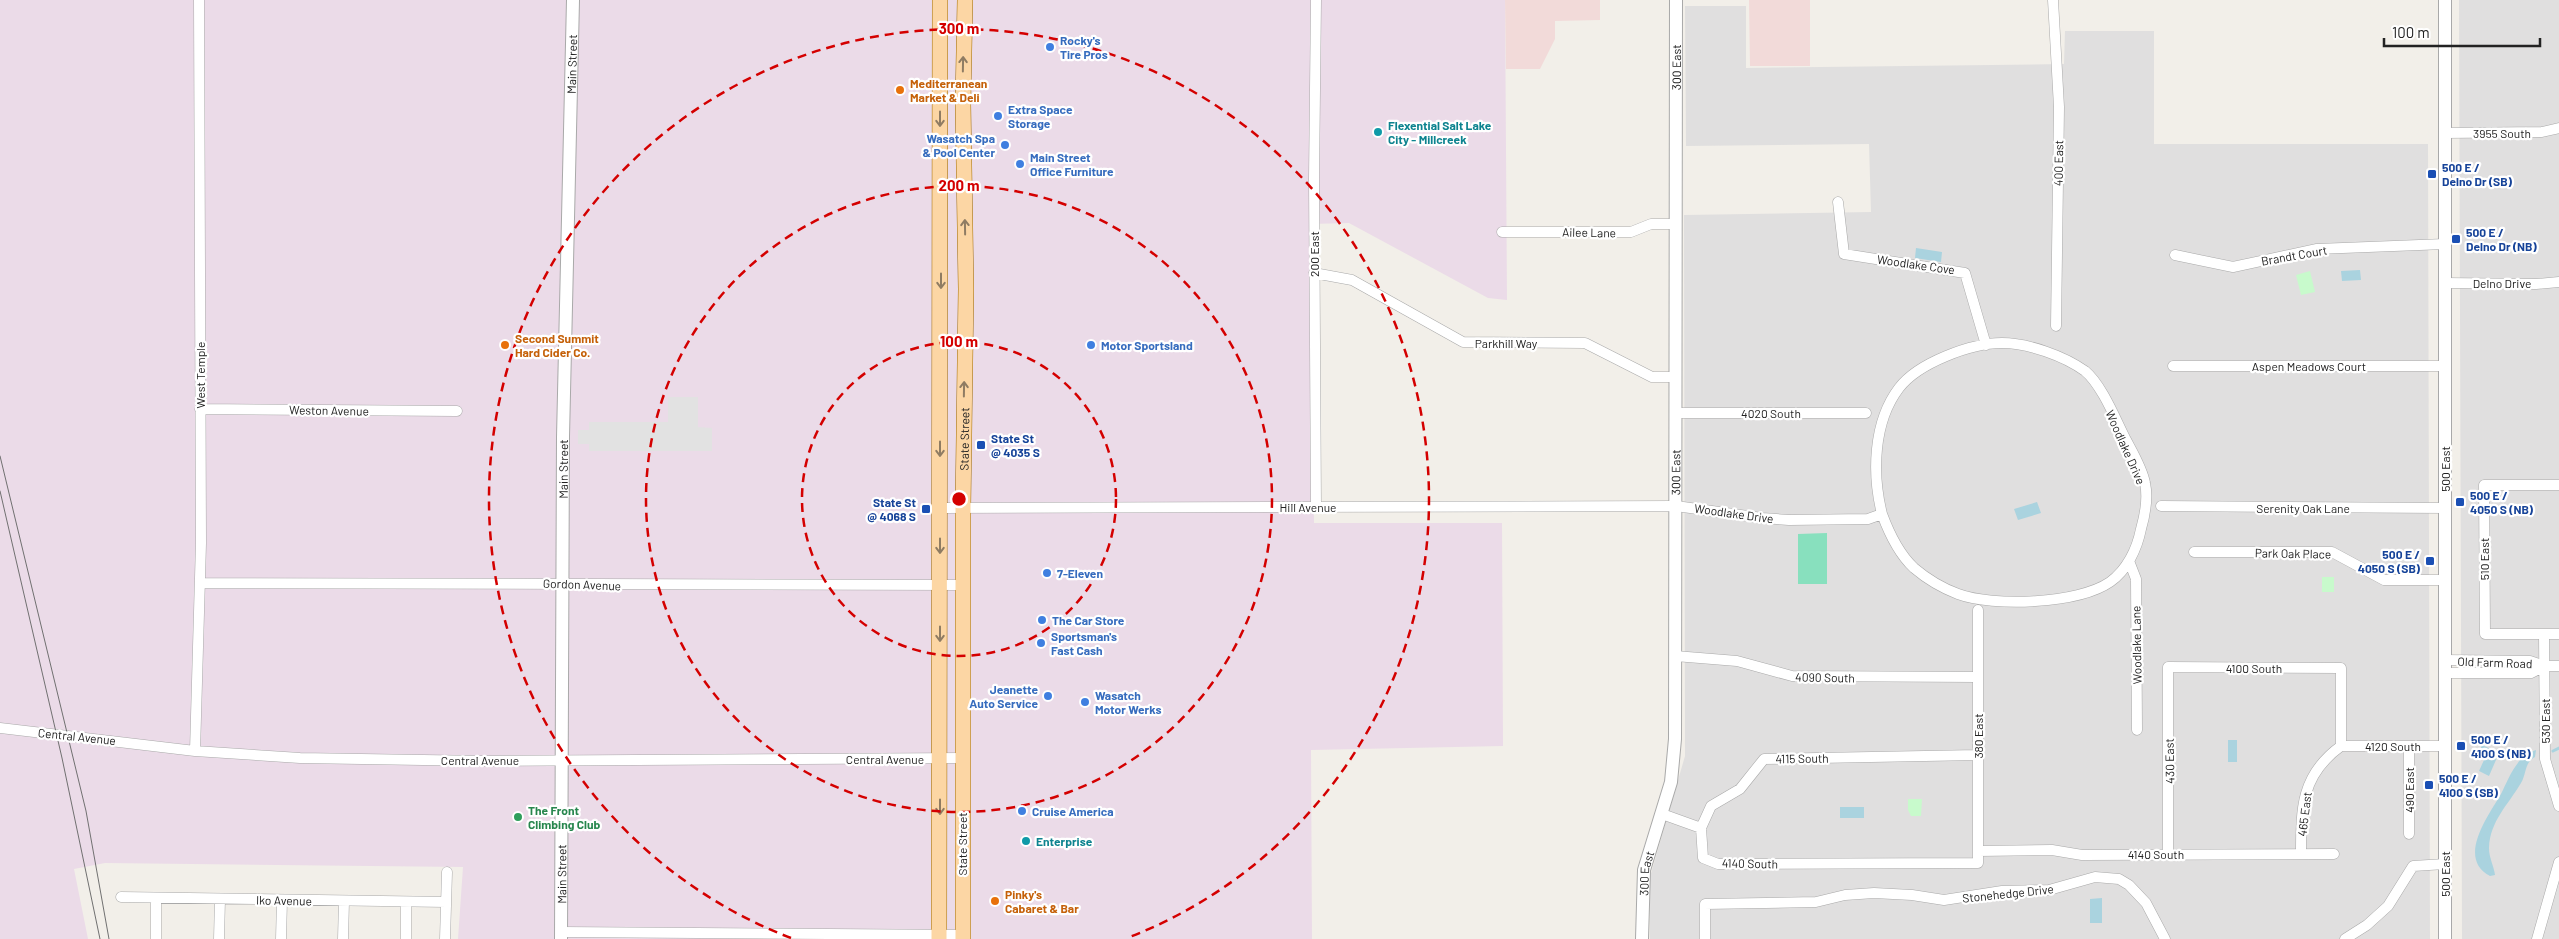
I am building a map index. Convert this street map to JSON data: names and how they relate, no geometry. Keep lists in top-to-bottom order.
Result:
{
  "streets": {
    "main road": ["State Street"],
    "street": [
      "Main Street",
      "300 East",
      "3955 South",
      "400 East",
      "Ailee Lane",
      "200 East",
      "Brandt Court",
      "Woodlake Cove",
      "Delno Drive",
      "Parkhill Way",
      "Aspen Meadows Court",
      "West Temple",
      "Weston Avenue",
      "4020 South",
      "Woodlake Drive",
      "500 East",
      "Hill Avenue",
      "Serenity Oak Lane",
      "Park Oak Place",
      "510 East",
      "Gordon Avenue",
      "Woodlake Lane",
      "Old Farm Road",
      "4100 South",
      "4090 South",
      "530 East",
      "Central Avenue",
      "380 East",
      "4120 South",
      "4115 South",
      "430 East",
      "490 East",
      "465 East",
      "4140 South",
      "Stonehedge Drive",
      "Iko Avenue"
    ]
  },
  "crossings": [
    ["Main Street", "Gordon Avenue"],
    ["Main Street", "Central Avenue"],
    ["300 East", "Ailee Lane"],
    ["300 East", "Parkhill Way"],
    ["300 East", "4020 South"],
    ["300 East", "Woodlake Drive"],
    ["300 East", "Hill Avenue"],
    ["300 East", "4090 South"],
    ["3955 South", "500 East"],
    ["200 East", "Parkhill Way"],
    ["200 East", "Hill Avenue"],
    ["Brandt Court", "500 East"],
    ["Woodlake Cove", "Woodlake Drive"],
    ["Delno Drive", "500 East"],
    ["Aspen Meadows Court", "500 East"],
    ["West Temple", "Weston Avenue"],
    ["West Temple", "Gordon Avenue"],
    ["West Temple", "Central Avenue"],
    ["State Street", "Hill Avenue"],
    ["State Street", "Gordon Avenue"],
    ["State Street", "Central Avenue"],
    ["Woodlake Drive", "Hill Avenue"],
    ["Woodlake Drive", "Woodlake Lane"],
    ["500 East", "Serenity Oak Lane"],
    ["500 East", "Park Oak Place"],
    ["500 East", "Old Farm Road"],
    ["500 East", "4120 South"],
    ["510 East", "530 East"],
    ["Old Farm Road", "530 East"],
    ["4100 South", "4120 South"],
    ["4100 South", "430 East"],
    ["4100 South", "465 East"],
    ["4090 South", "380 East"],
    ["380 East", "4115 South"],
    ["380 East", "4140 South"],
    ["4120 South", "490 East"],
    ["4120 South", "465 East"],
    ["4115 South", "4140 South"],
    ["430 East", "4140 South"],
    ["465 East", "4140 South"]
  ],
  "places": {
    "other": [
      "Rocky's Tire Pros",
      "Mediterranean Market & Deli",
      "Extra Space Storage",
      "Flexential Salt Lake City - Millcreek",
      "Wasatch Spa & Pool Center",
      "Main Street Office Furniture",
      "Second Summit Hard Cider Co.",
      "Motor Sportsland",
      "7-Eleven",
      "The Car Store",
      "Sportsman's Fast Cash",
      "Jeanette Auto Service",
      "Wasatch Motor Werks",
      "Cruise America",
      "The Front Climbing Club",
      "Enterprise",
      "Pinky's Cabaret & Bar"
    ],
    "transit": [
      "500 E / Delno Dr (SB)",
      "500 E / Delno Dr (NB)",
      "State St @ 4035 S",
      "500 E / 4050 S (NB)",
      "State St @ 4068 S",
      "500 E / 4050 S (SB)",
      "500 E / 4100 S (NB)",
      "500 E / 4100 S (SB)"
    ]
  },
  "scale_bar": "100 m",
  "rings": ["300 m", "200 m", "100 m"]
}
